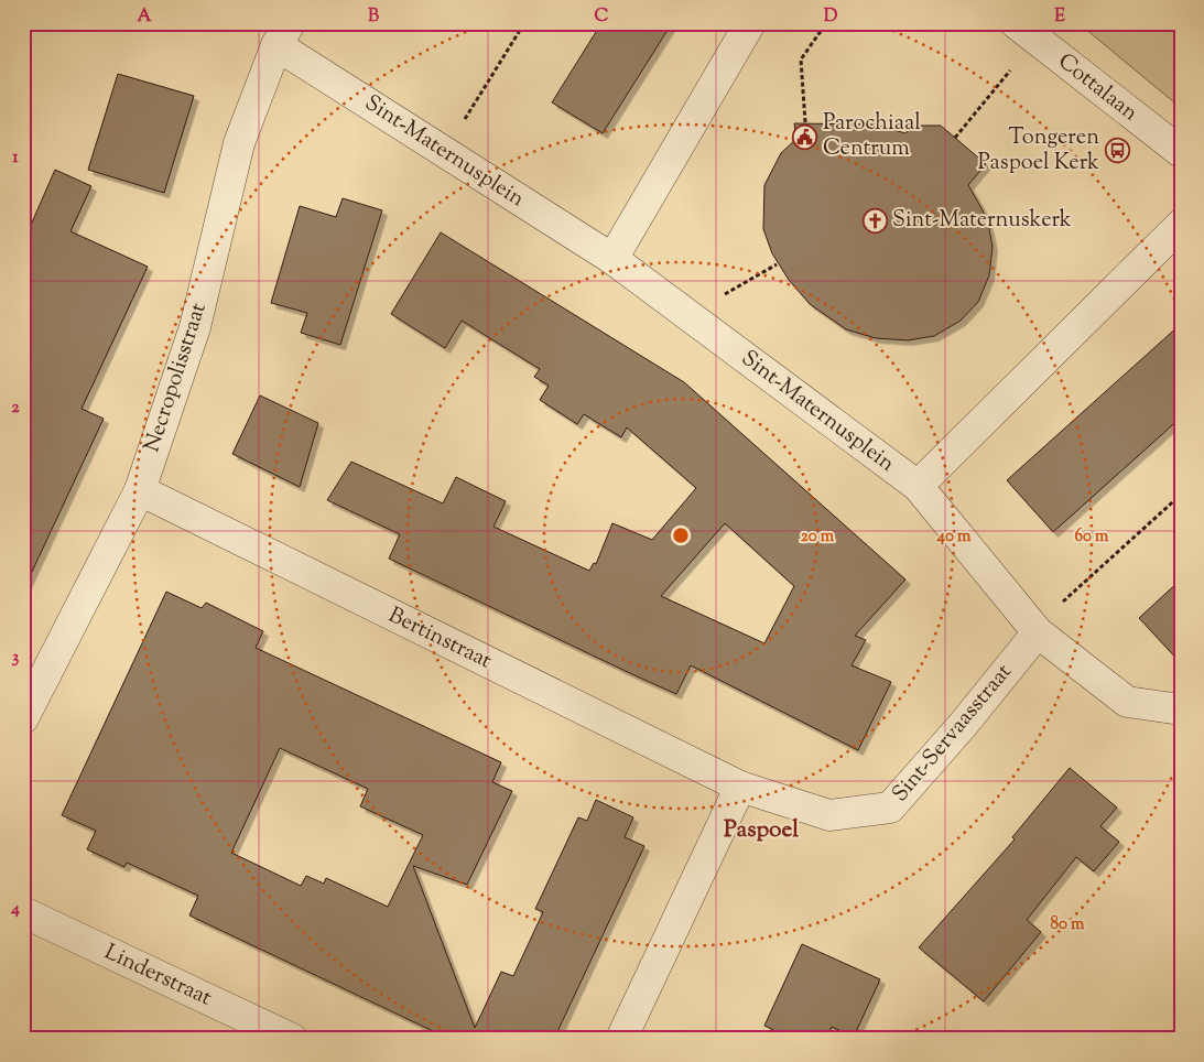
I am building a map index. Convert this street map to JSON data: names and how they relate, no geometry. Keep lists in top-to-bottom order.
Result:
{
  "streets": {
    "street": [
      "Cottalaan",
      "Sint-Maternusplein",
      "Necropolisstraat",
      "Bertinstraat",
      "Sint-Servaasstraat",
      "Linderstraat"
    ]
  },
  "crossings": [
    ["Sint-Maternusplein", "Necropolisstraat"],
    ["Sint-Maternusplein", "Sint-Servaasstraat"],
    ["Necropolisstraat", "Bertinstraat"],
    ["Bertinstraat", "Sint-Servaasstraat"]
  ],
  "districts": ["Paspoel"],
  "places": {
    "public building": ["Parochiaal Centrum"],
    "bus stop": ["Tongeren Paspoel Kerk"],
    "church": ["Sint-Maternuskerk"]
  },
  "grid": {
    "columns": [
      "A",
      "B",
      "C",
      "D",
      "E"
    ],
    "rows": [
      "1",
      "2",
      "3",
      "4"
    ]
  },
  "rings": [
    "20 m",
    "40 m",
    "60 m",
    "80 m"
  ]
}
